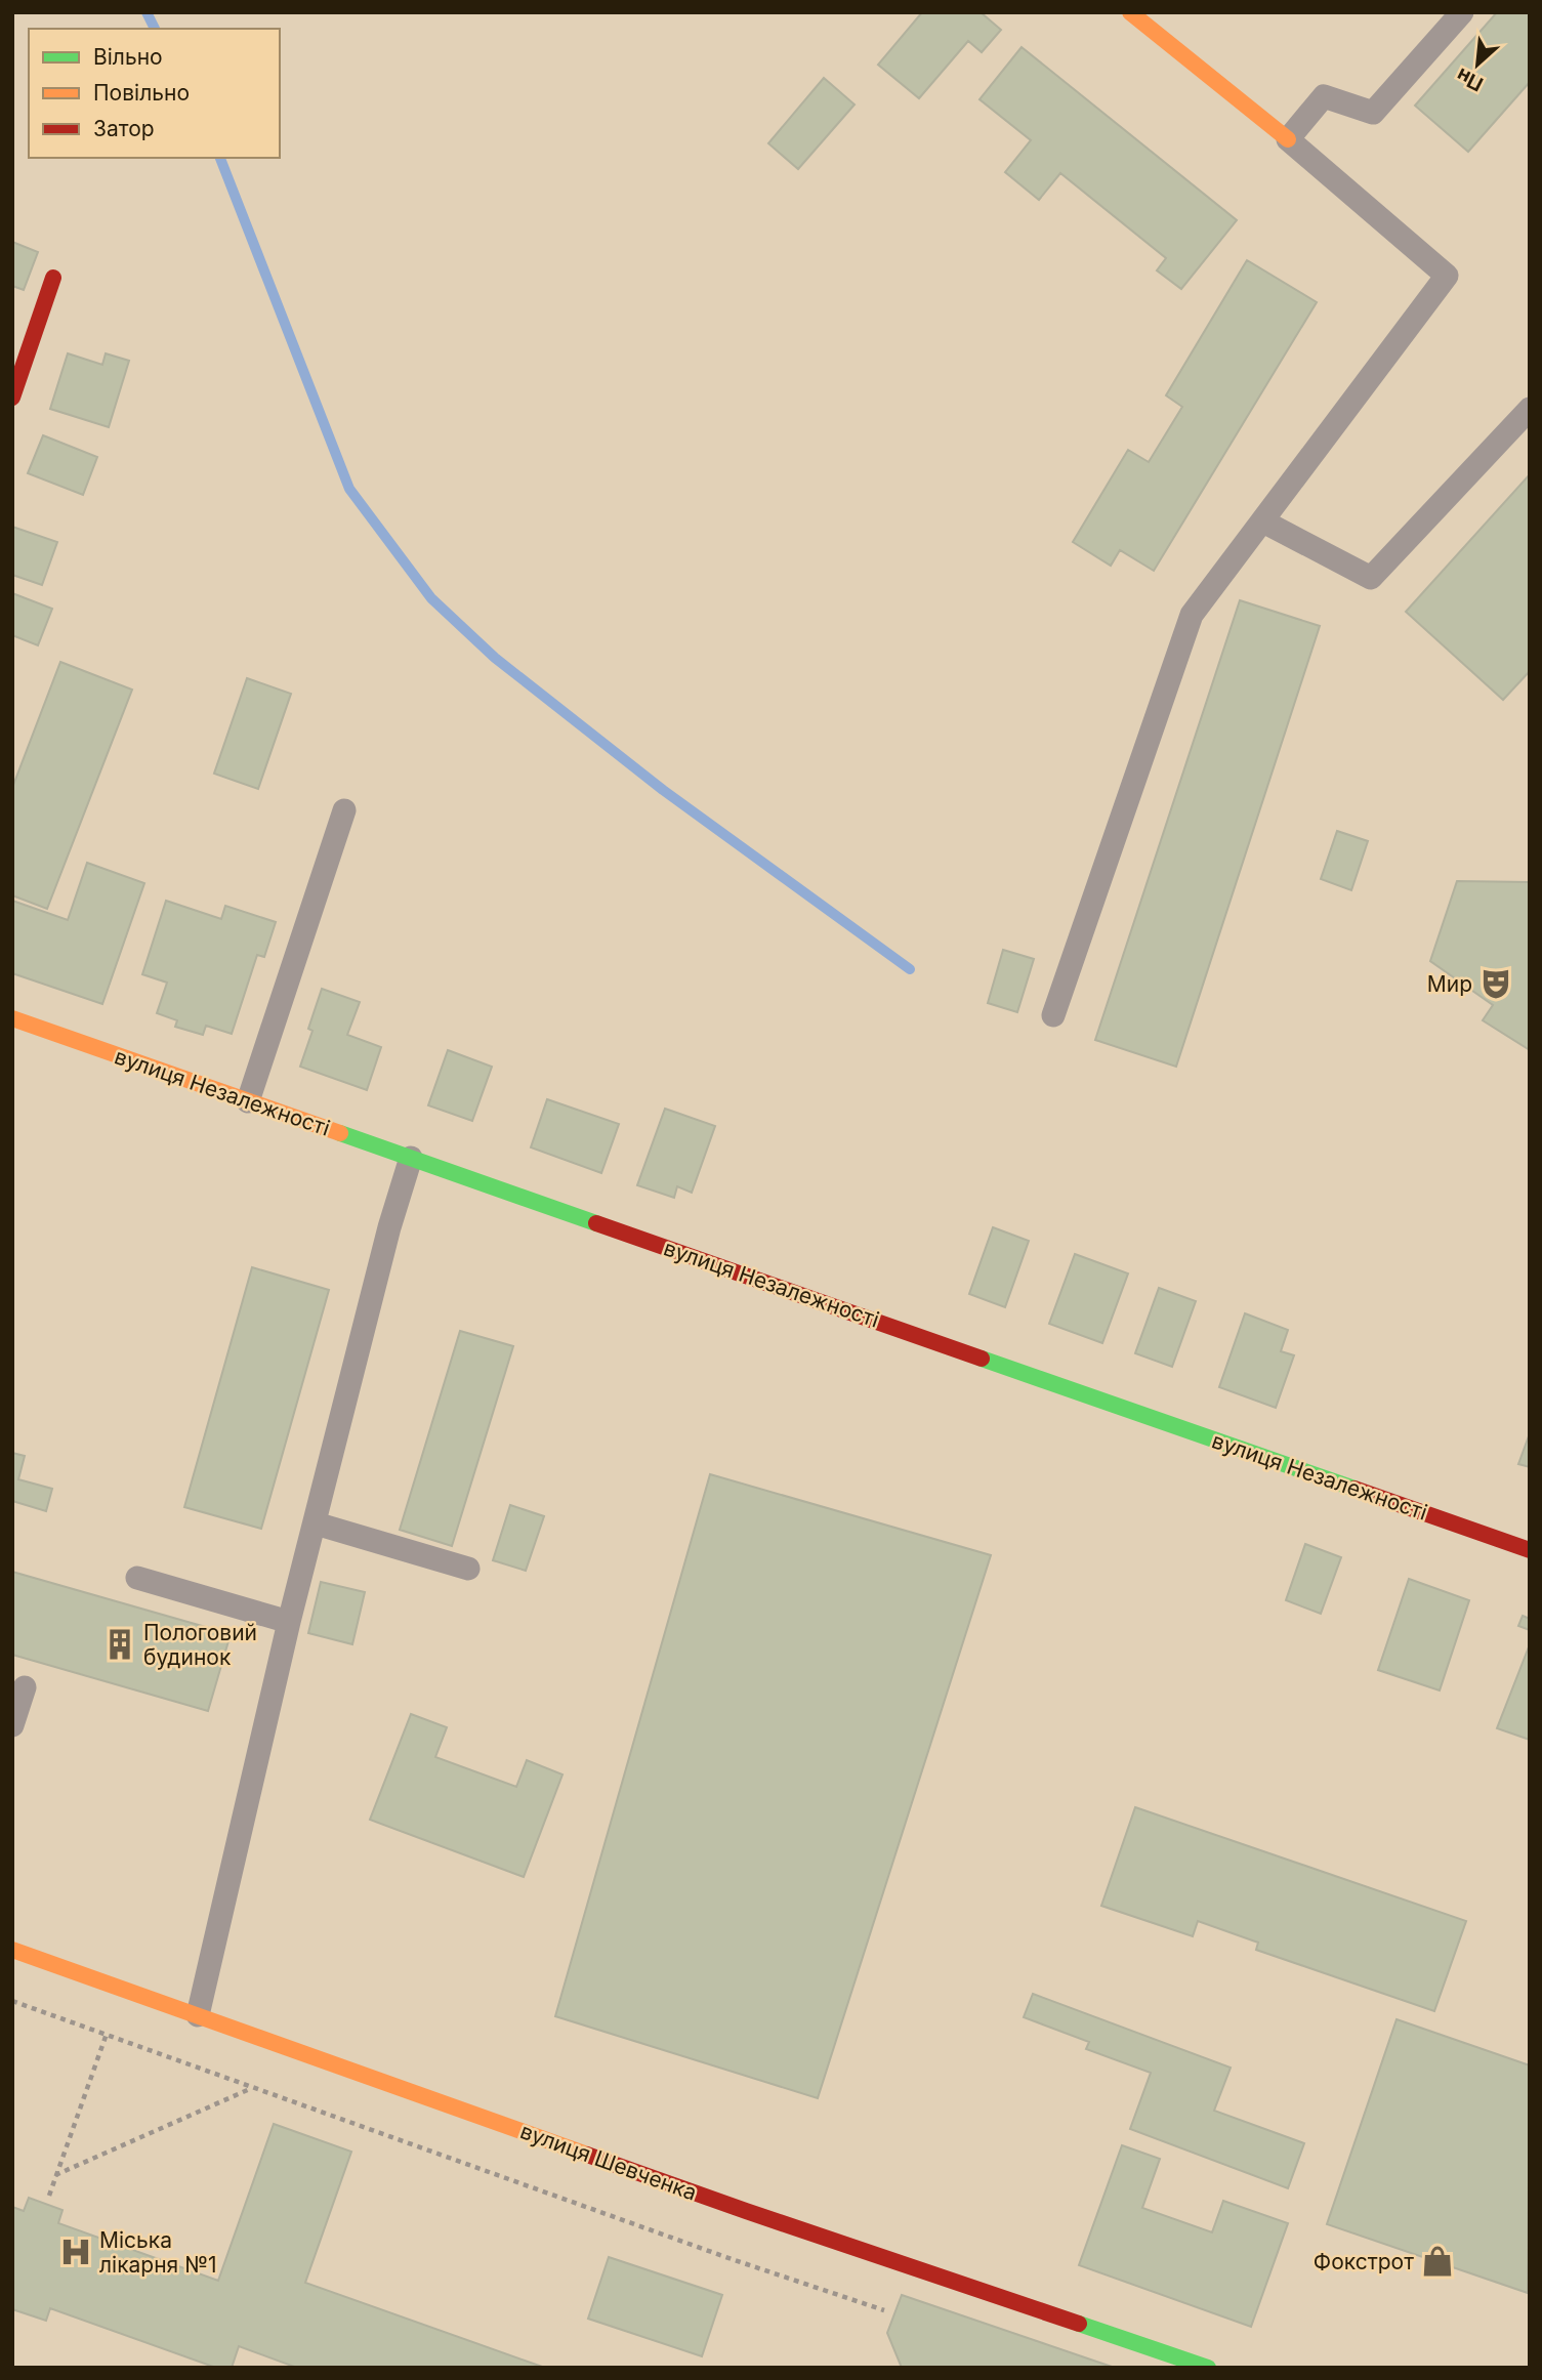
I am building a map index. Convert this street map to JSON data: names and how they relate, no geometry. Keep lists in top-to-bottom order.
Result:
{
  "streets": {
    "street": ["вулиця Незалежності", "вулиця Шевченка"]
  },
  "places": {
    "theatre": ["Мир"],
    "building": ["Пологовий будинок"],
    "hospital": ["Міська лікарня №1"],
    "shop": ["Фокстрот"]
  },
  "legend": ["Вільно", "Повільно", "Затор"],
  "north": "bottom left"
}
